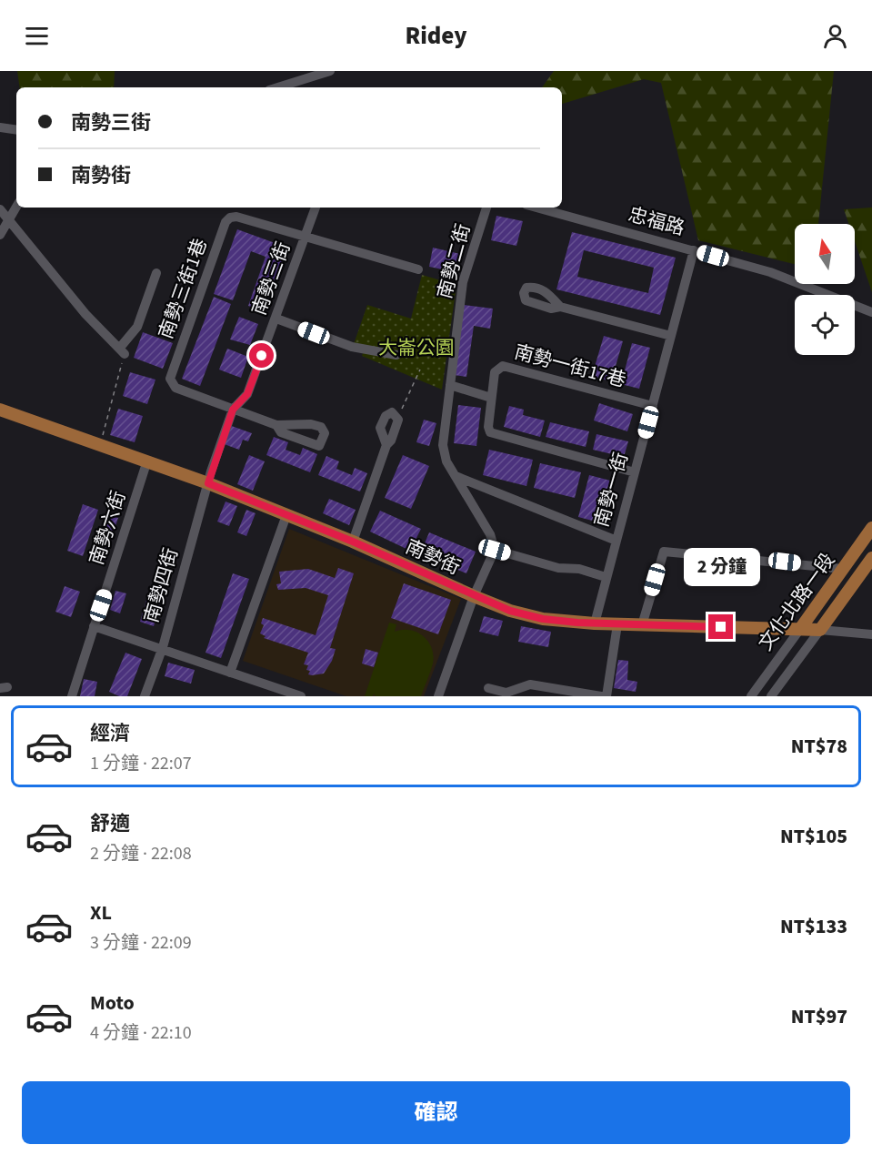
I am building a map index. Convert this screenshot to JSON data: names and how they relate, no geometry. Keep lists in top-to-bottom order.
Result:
{
  "streets": {
    "main road": ["南勢街", "文化北路一段"],
    "street": [
      "忠福路",
      "南勢二街",
      "南勢三街",
      "南勢三街1巷",
      "南勢一街17巷",
      "南勢一街",
      "南勢六街",
      "南勢四街"
    ]
  },
  "crossings": [
    ["忠福路", "南勢一街"],
    ["南勢二街", "南勢一街"],
    ["南勢三街", "南勢三街1巷"],
    ["南勢三街", "南勢街"],
    ["南勢三街", "南勢四街"],
    ["南勢一街17巷", "南勢一街"],
    ["南勢六街", "南勢街"],
    ["南勢街", "南勢四街"],
    ["南勢街", "文化北路一段"]
  ],
  "parks": ["大崙公園"],
  "north": "top",
  "page": {
    "header": "Ridey",
    "banner": ["南勢三街", "南勢街"],
    "bubble": "2 分鐘",
    "list": [
      {
        "name": "經濟",
        "note": "1 分鐘 · 22:07",
        "value": "NT$78"
      },
      {
        "name": "舒適",
        "note": "2 分鐘 · 22:08",
        "value": "NT$105"
      },
      {
        "name": "XL",
        "note": "3 分鐘 · 22:09",
        "value": "NT$133"
      },
      {
        "name": "Moto",
        "note": "4 分鐘 · 22:10",
        "value": "NT$97"
      }
    ],
    "buttons": "確認"
  }
}
